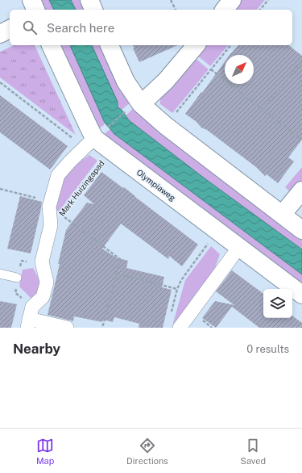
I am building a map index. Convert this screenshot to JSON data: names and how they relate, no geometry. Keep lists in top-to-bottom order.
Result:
{
  "streets": {
    "street": ["Olympiaweg", "Mark Huizingapad"]
  },
  "crossings": [
    ["Olympiaweg", "Mark Huizingapad"]
  ],
  "north": "top right",
  "page": {
    "search": "Search here",
    "heading": ["Nearby", "0 results"],
    "nav": ["Map", "Directions", "Saved"]
  }
}
